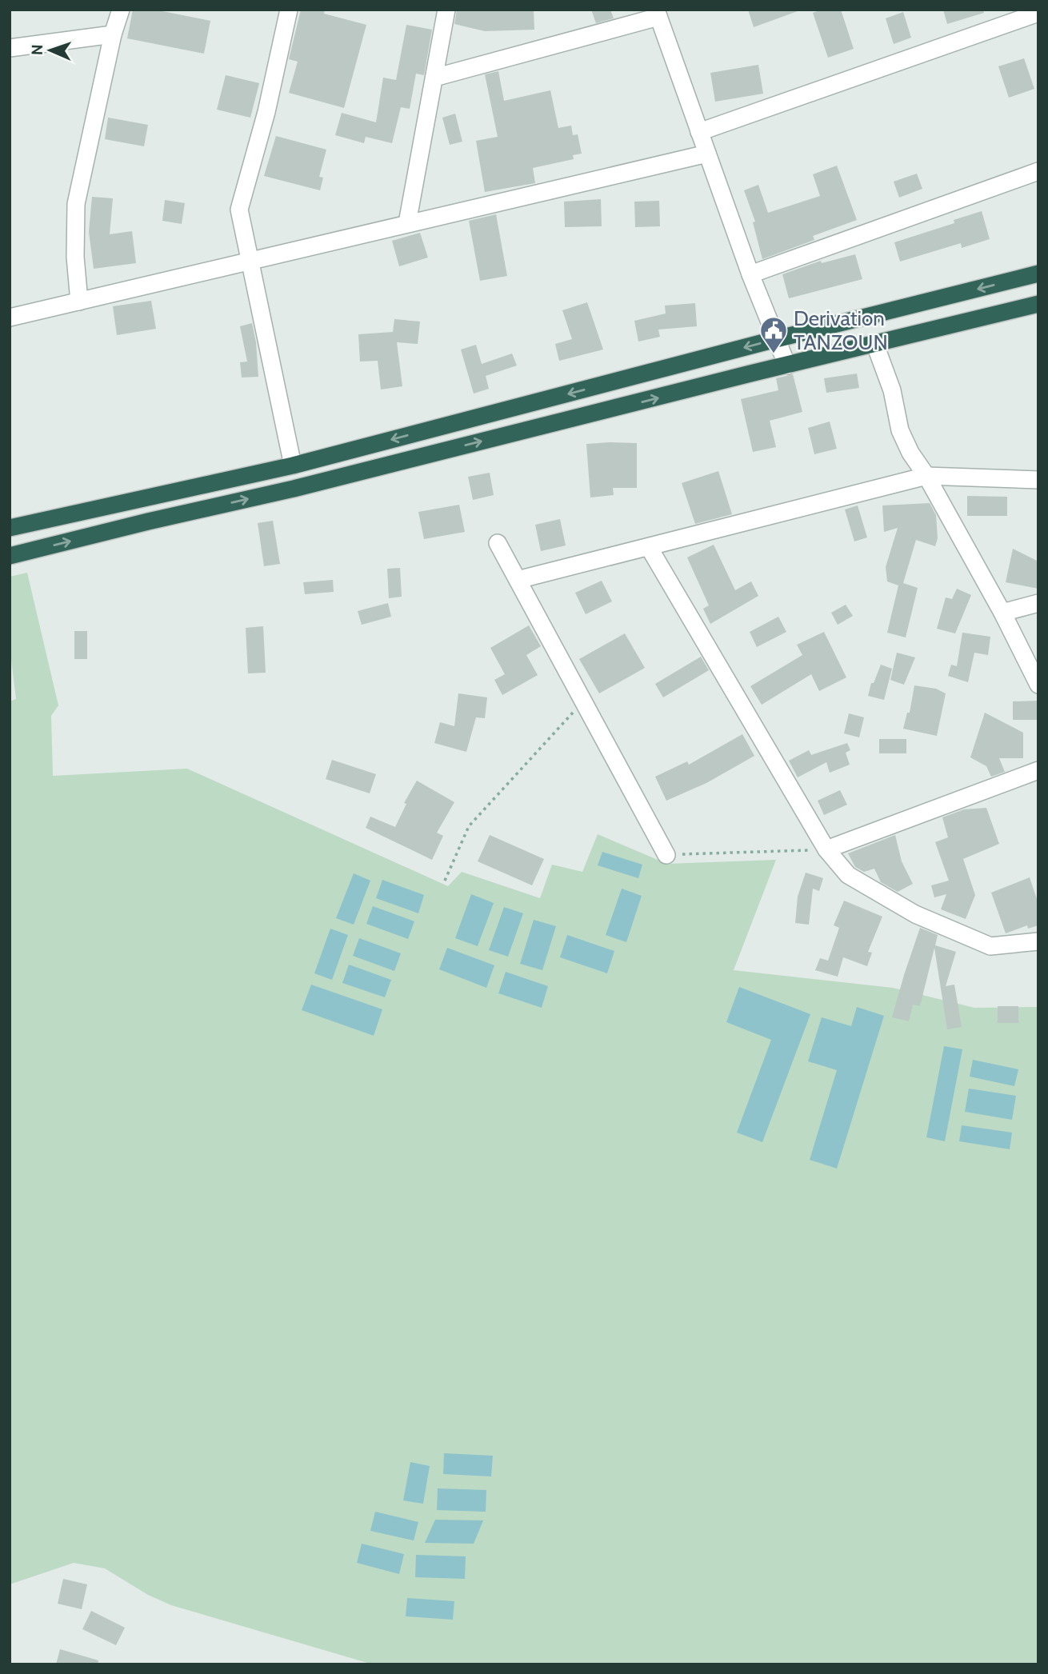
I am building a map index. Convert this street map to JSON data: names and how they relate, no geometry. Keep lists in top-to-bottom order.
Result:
{
  "places": {
    "public building": ["Derivation TANZOUN"]
  },
  "north": "left"
}
